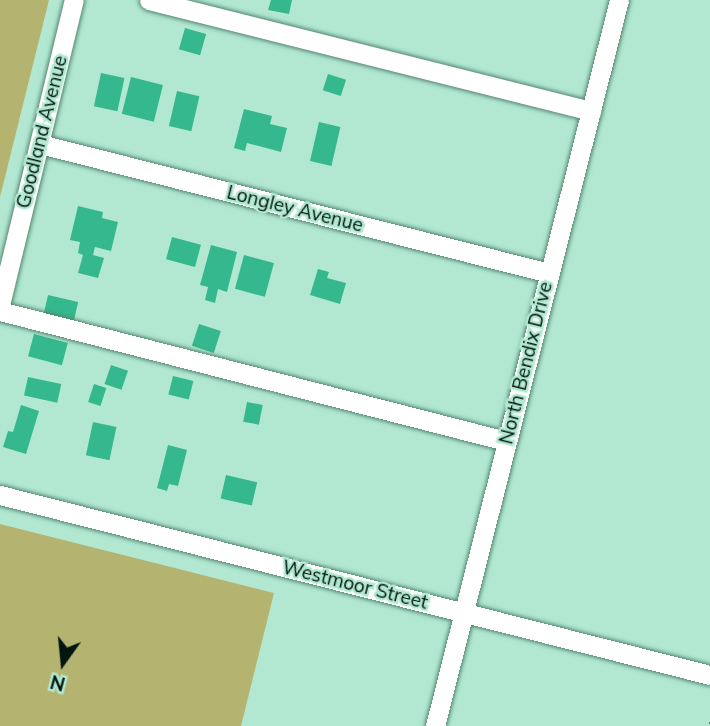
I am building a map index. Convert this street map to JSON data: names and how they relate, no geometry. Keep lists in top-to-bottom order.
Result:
{
  "streets": {
    "street": [
      "Goodland Avenue",
      "Longley Avenue",
      "North Bendix Drive",
      "Westmoor Street"
    ]
  },
  "crossings": [
    ["Goodland Avenue", "Longley Avenue"],
    ["Longley Avenue", "North Bendix Drive"],
    ["North Bendix Drive", "Westmoor Street"]
  ],
  "north": "bottom"
}
